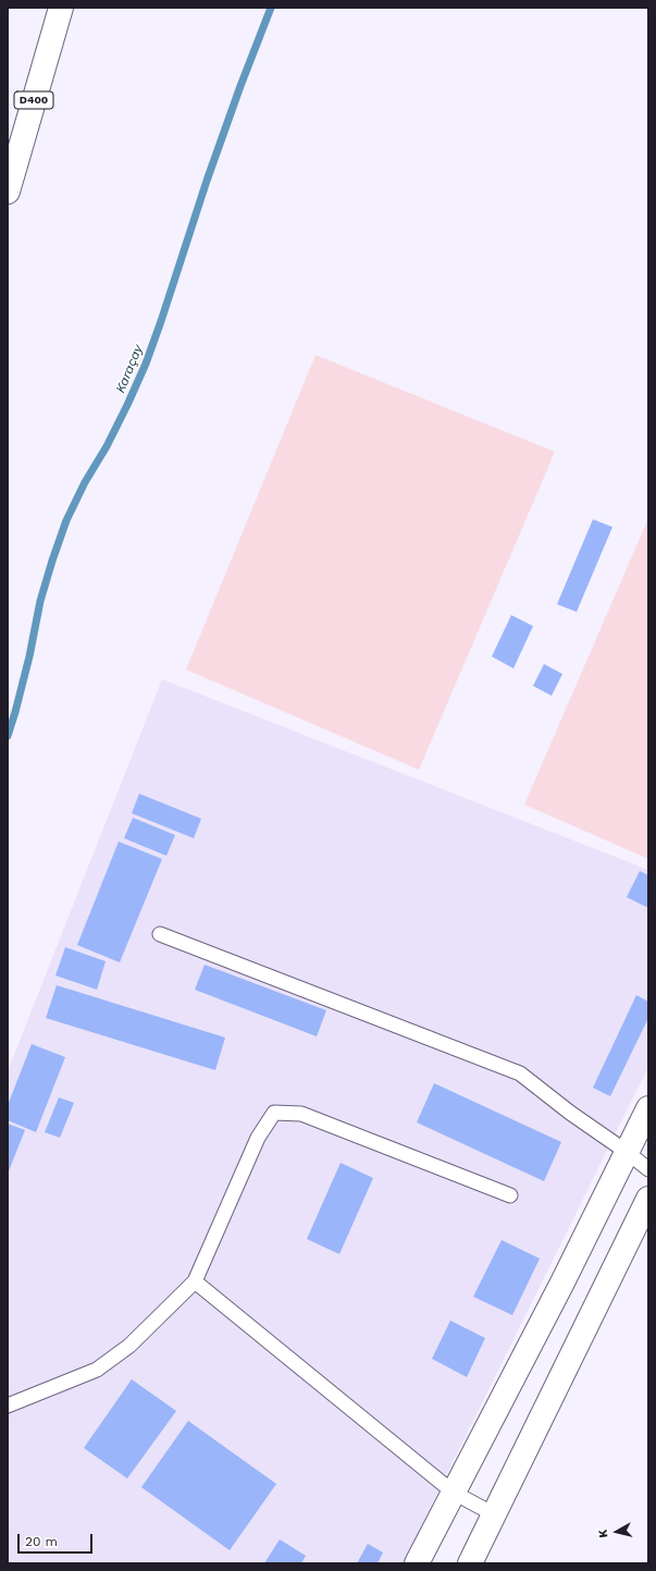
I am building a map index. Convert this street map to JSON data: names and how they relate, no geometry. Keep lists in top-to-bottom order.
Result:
{
  "streets": {
    "main road": ["D400"]
  },
  "water": ["Karaçay"],
  "scale_bar": "20 m",
  "north": "left"
}
